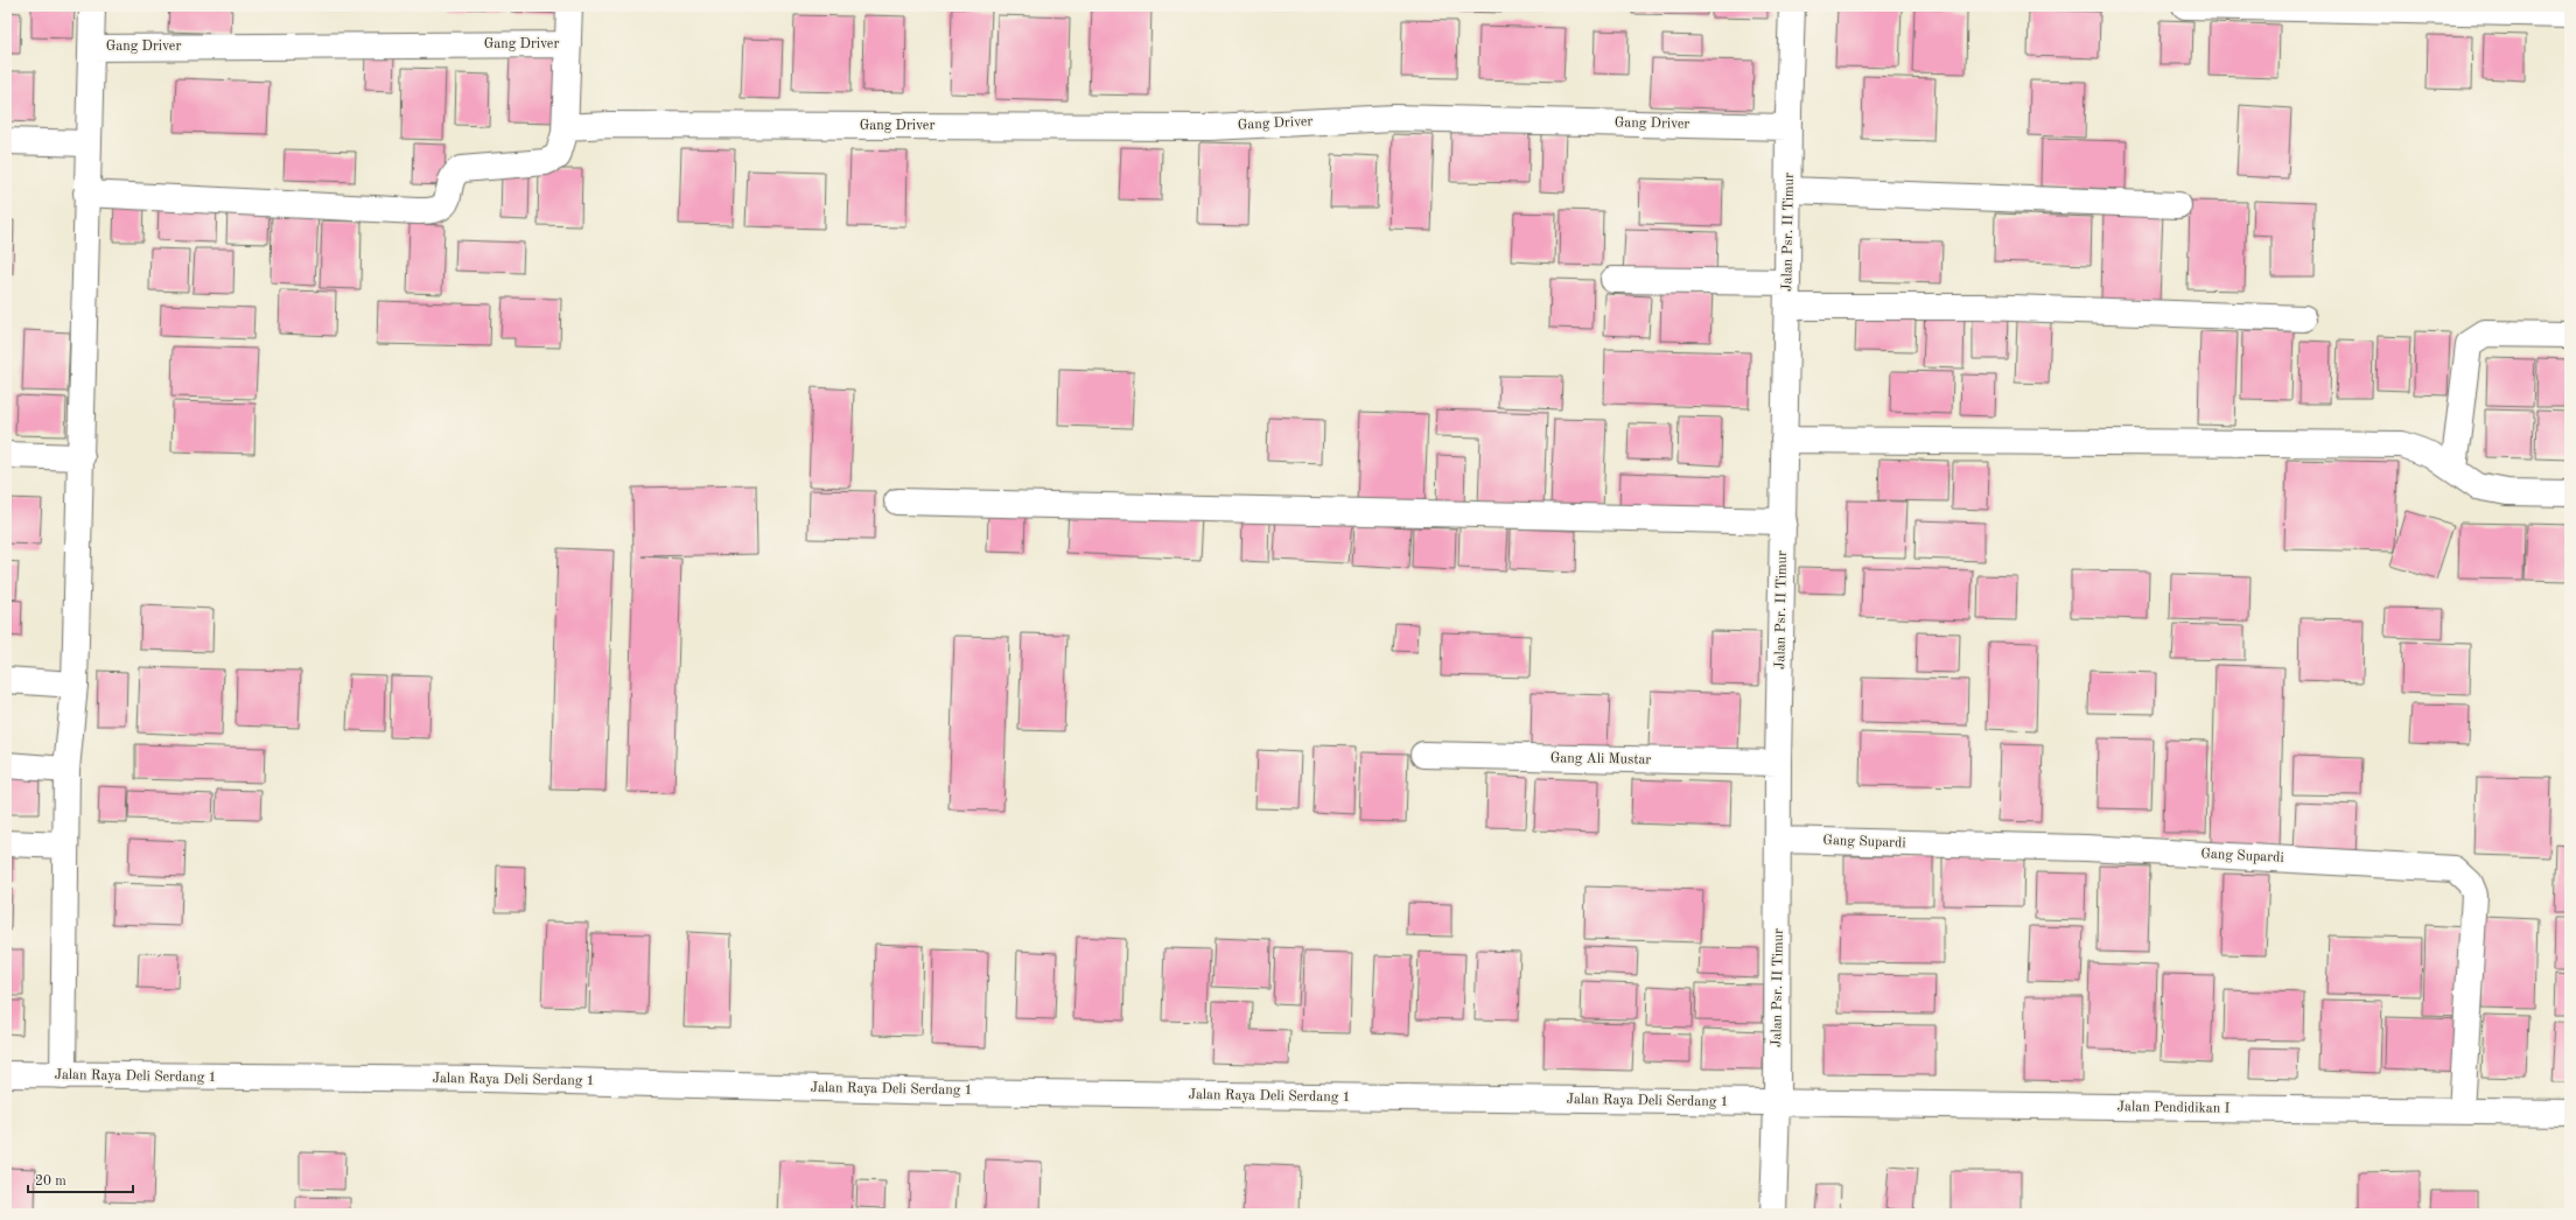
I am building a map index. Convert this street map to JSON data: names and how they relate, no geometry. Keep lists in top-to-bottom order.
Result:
{
  "streets": {
    "street": [
      "Gang Driver",
      "Jalan Psr. II Timur",
      "Gang Ali Mustar",
      "Gang Supardi",
      "Jalan Raya Deli Serdang 1",
      "Jalan Pendidikan I"
    ]
  },
  "crossings": [
    ["Gang Driver", "Jalan Psr. II Timur"],
    ["Jalan Psr. II Timur", "Gang Ali Mustar"],
    ["Jalan Psr. II Timur", "Gang Supardi"],
    ["Jalan Psr. II Timur", "Jalan Raya Deli Serdang 1"],
    ["Jalan Psr. II Timur", "Jalan Pendidikan I"],
    ["Gang Supardi", "Jalan Pendidikan I"],
    ["Jalan Raya Deli Serdang 1", "Jalan Pendidikan I"]
  ],
  "scale_bar": "20 m"
}
